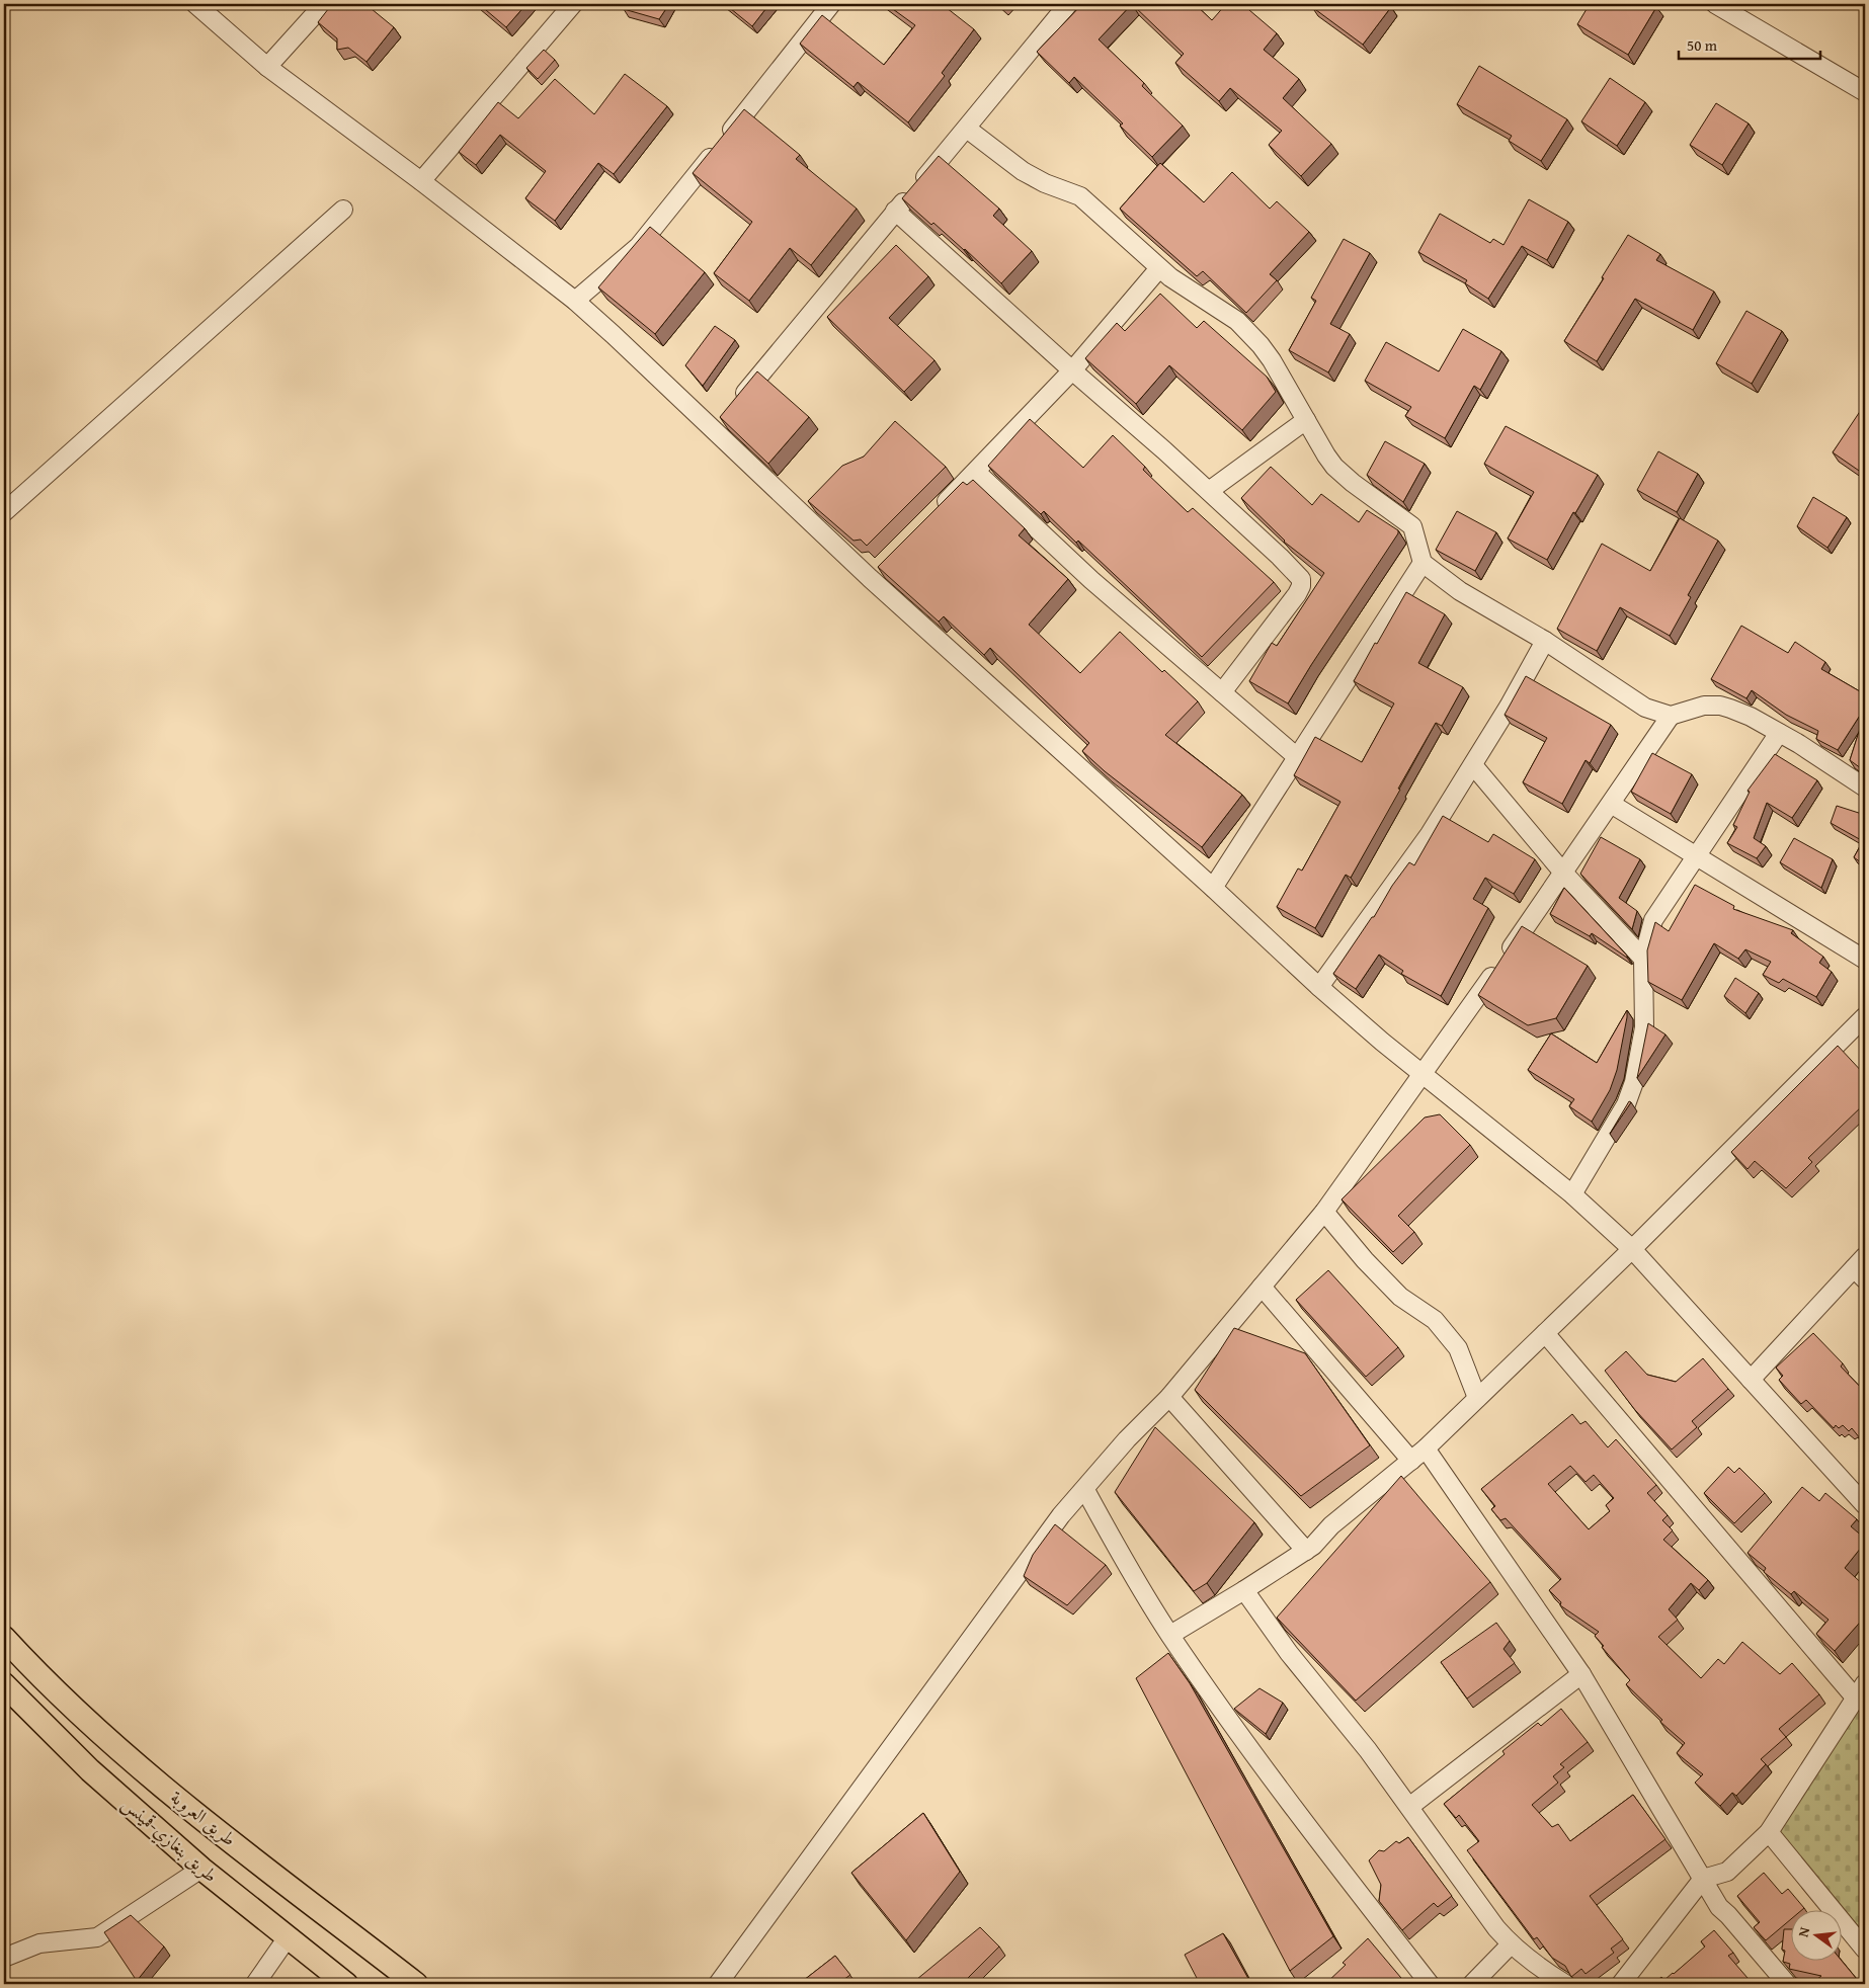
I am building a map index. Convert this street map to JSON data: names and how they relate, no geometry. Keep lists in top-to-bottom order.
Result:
{
  "streets": {
    "main road": ["طريق العروبة", "طريق بنغازي-قمينس"]
  },
  "scale_bar": "50 m",
  "north": "left"
}
